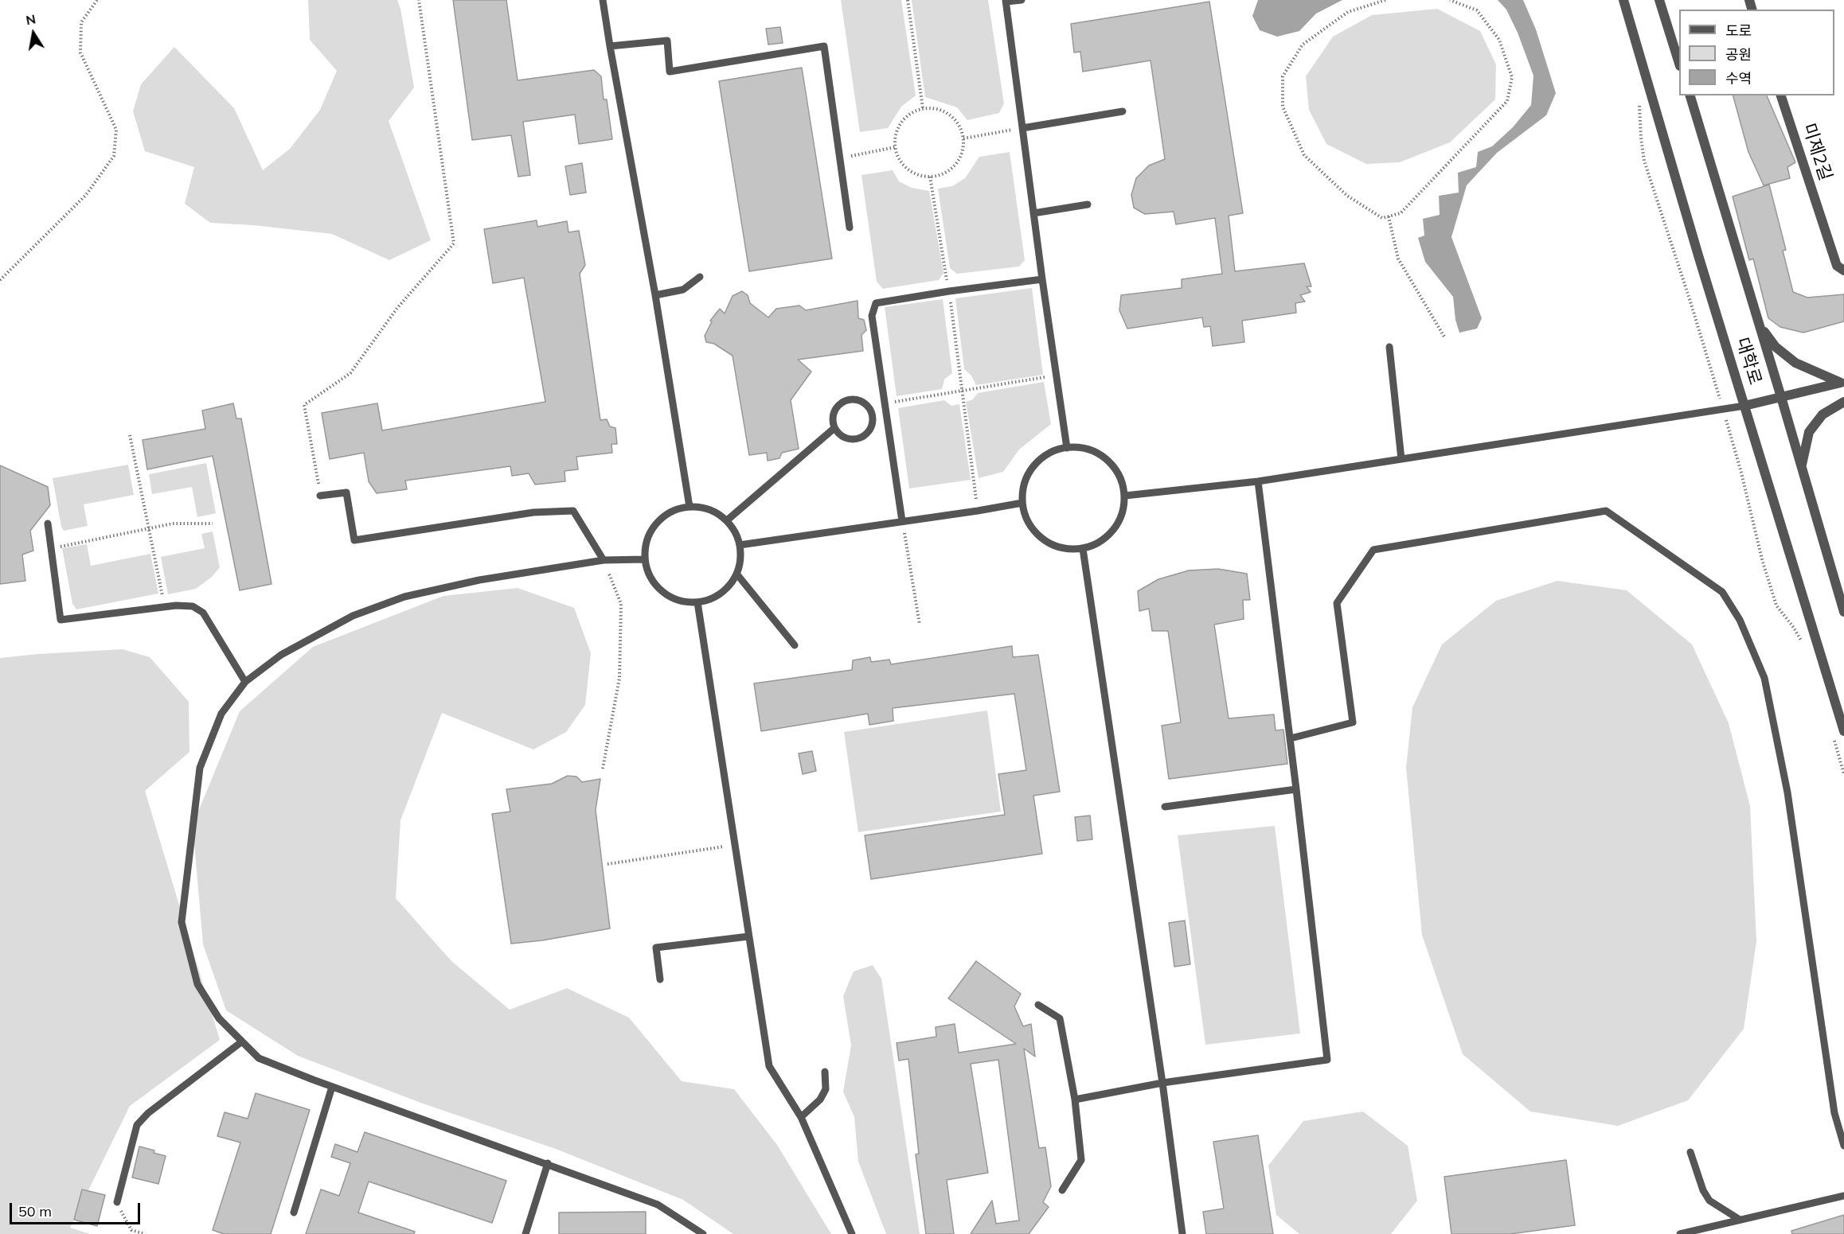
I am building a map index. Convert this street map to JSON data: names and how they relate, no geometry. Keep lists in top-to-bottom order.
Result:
{
  "streets": {
    "street": ["미제2길", "대학로"]
  },
  "legend": ["도로", "공원", "수역"],
  "scale_bar": "50 m",
  "north": "top"
}
